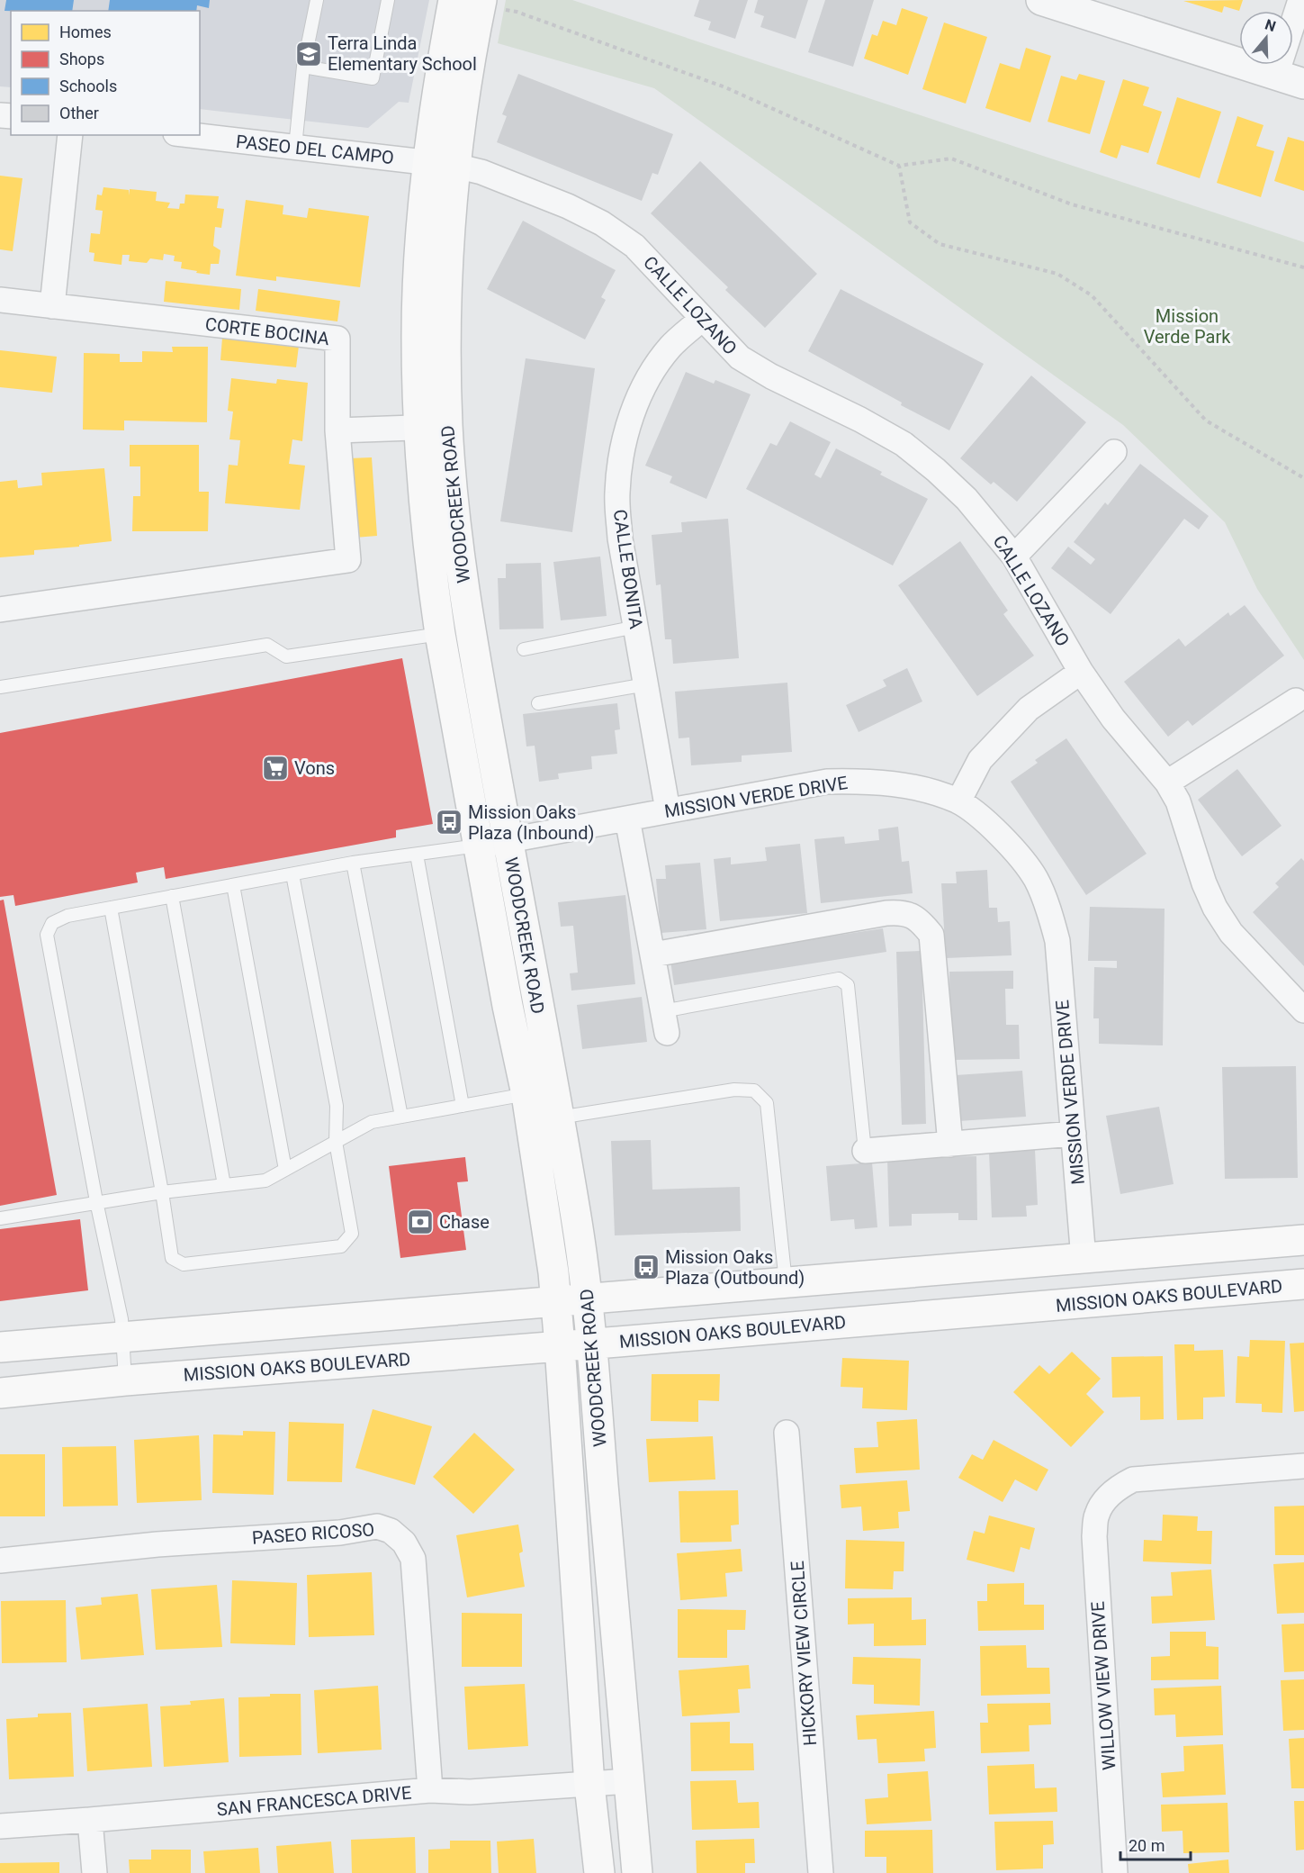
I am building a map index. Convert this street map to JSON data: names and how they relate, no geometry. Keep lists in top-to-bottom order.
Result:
{
  "streets": {
    "main road": ["WOODCREEK ROAD", "MISSION OAKS BOULEVARD"],
    "street": [
      "PASEO DEL CAMPO",
      "CALLE LOZANO",
      "CORTE BOCINA",
      "CALLE BONITA",
      "MISSION VERDE DRIVE",
      "PASEO RICOSO",
      "HICKORY VIEW CIRCLE",
      "WILLOW VIEW DRIVE",
      "SAN FRANCESCA DRIVE"
    ]
  },
  "crossings": [
    ["PASEO DEL CAMPO", "CALLE LOZANO"],
    ["PASEO DEL CAMPO", "WOODCREEK ROAD"],
    ["CALLE LOZANO", "WOODCREEK ROAD"],
    ["CALLE LOZANO", "CALLE BONITA"],
    ["WOODCREEK ROAD", "MISSION VERDE DRIVE"],
    ["WOODCREEK ROAD", "MISSION OAKS BOULEVARD"],
    ["WOODCREEK ROAD", "SAN FRANCESCA DRIVE"],
    ["CALLE BONITA", "MISSION VERDE DRIVE"],
    ["PASEO RICOSO", "SAN FRANCESCA DRIVE"]
  ],
  "parks": ["Mission Verde Park"],
  "places": {
    "school or university": ["Terra Linda Elementary School"],
    "supermarket": ["Vons"],
    "bus stop": ["Mission Oaks Plaza (Inbound)", "Mission Oaks Plaza (Outbound)"],
    "bank": ["Chase"]
  },
  "legend": [
    "Homes",
    "Shops",
    "Schools",
    "Other"
  ],
  "scale_bar": "20 m",
  "north": "top"
}
